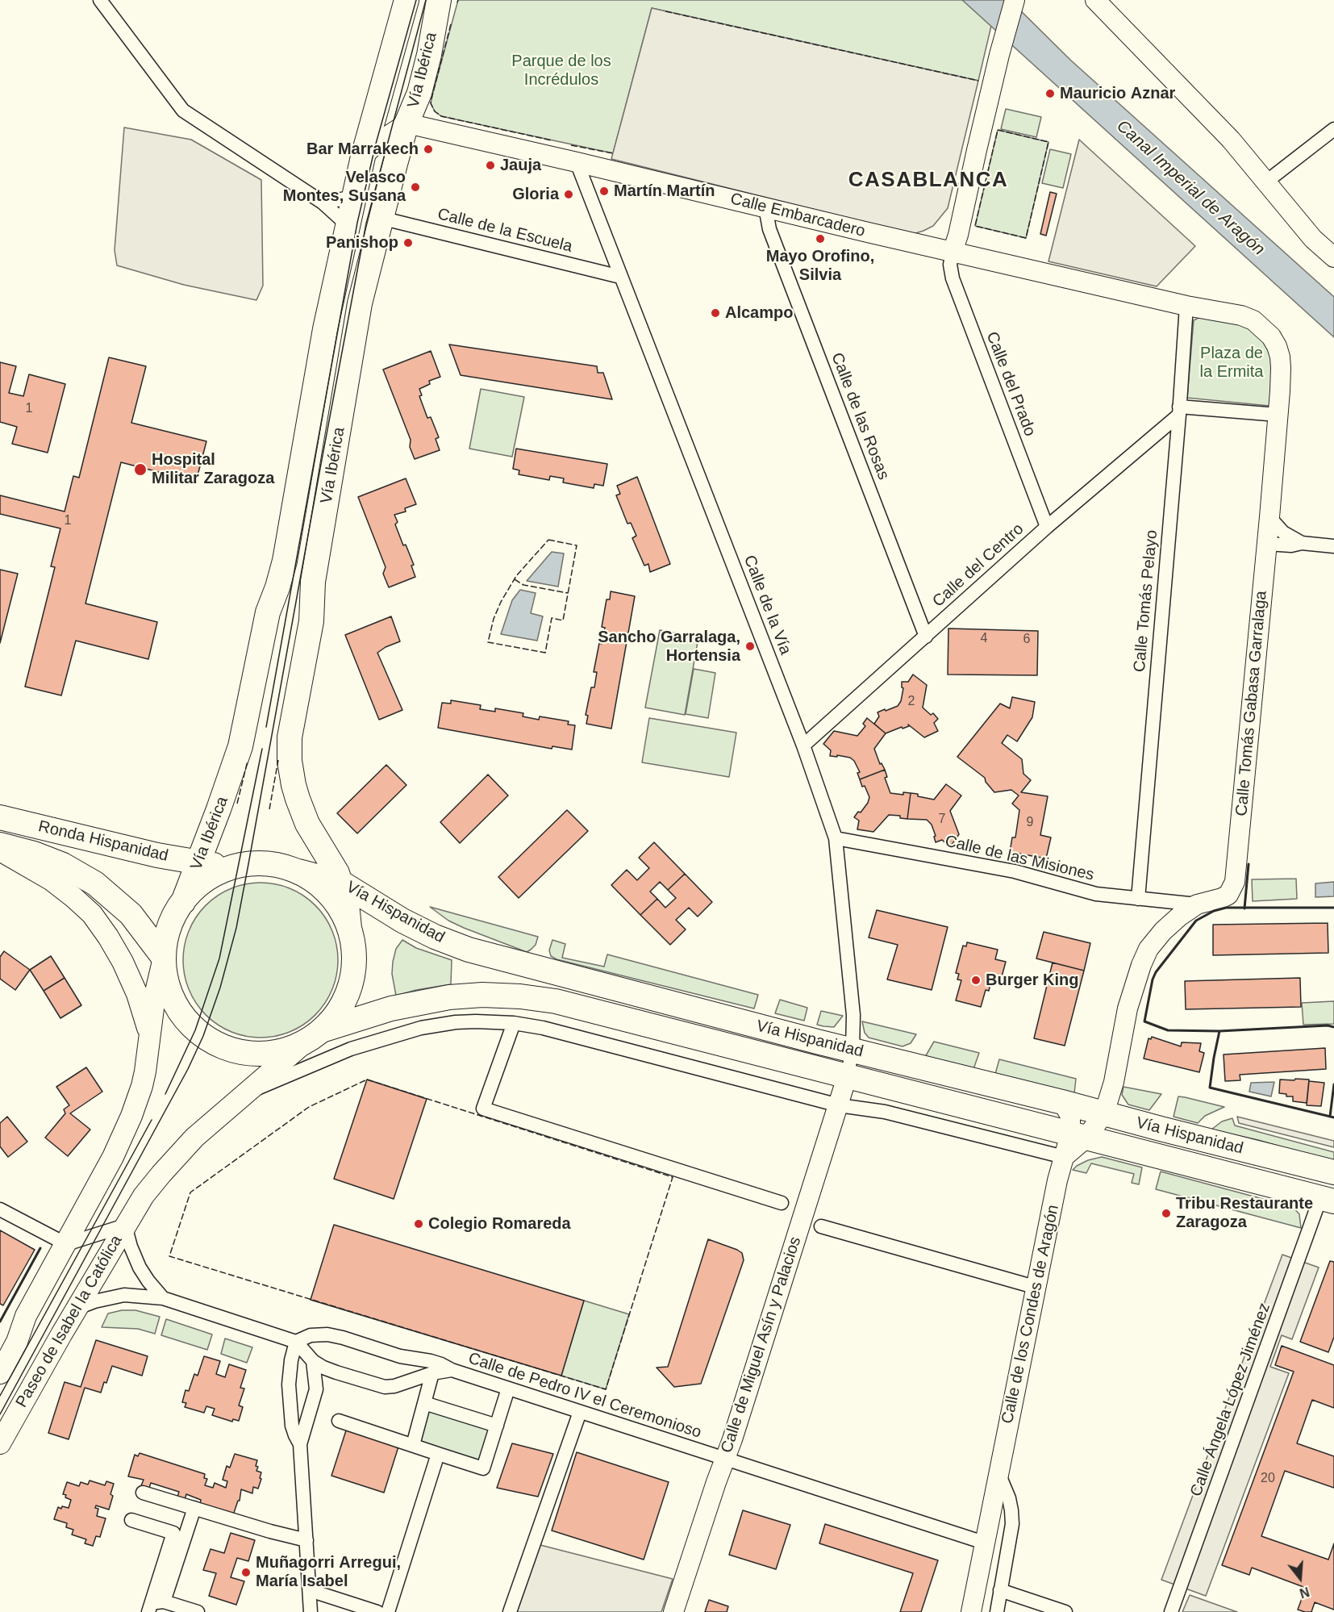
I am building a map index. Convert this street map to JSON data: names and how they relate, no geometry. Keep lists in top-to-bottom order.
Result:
{
  "streets": {
    "highway": ["Vía Ibérica", "Ronda Hispanidad", "Vía Hispanidad"],
    "main road": ["Paseo de Isabel la Católica"],
    "street": [
      "Calle Embarcadero",
      "Calle de la Escuela",
      "Calle del Prado",
      "Calle de las Rosas",
      "Calle del Centro",
      "Calle Tomás Pelayo",
      "Calle de la Vía",
      "Calle Tomás Gabasa Garralaga",
      "Calle de las Misiones",
      "Calle de los Condes de Aragón",
      "Calle de Miguel Asín y Palacios",
      "Calle de Pedro IV el Ceremonioso",
      "Calle Ángela López Jiménez"
    ]
  },
  "crossings": [
    ["Vía Ibérica", "Calle Embarcadero"],
    ["Vía Ibérica", "Calle de la Escuela"],
    ["Vía Ibérica", "Ronda Hispanidad"],
    ["Vía Ibérica", "Vía Hispanidad"],
    ["Calle Embarcadero", "Calle del Prado"],
    ["Calle Embarcadero", "Calle de las Rosas"],
    ["Calle Embarcadero", "Calle Tomás Pelayo"],
    ["Calle Embarcadero", "Calle de la Vía"],
    ["Calle Embarcadero", "Calle Tomás Gabasa Garralaga"],
    ["Calle de la Escuela", "Calle de la Vía"],
    ["Calle del Prado", "Calle del Centro"],
    ["Calle de las Rosas", "Calle del Centro"],
    ["Calle del Centro", "Calle Tomás Pelayo"],
    ["Calle del Centro", "Calle de la Vía"],
    ["Calle Tomás Pelayo", "Calle Tomás Gabasa Garralaga"],
    ["Calle Tomás Pelayo", "Calle de las Misiones"],
    ["Calle de la Vía", "Calle de las Misiones"],
    ["Calle de la Vía", "Vía Hispanidad"],
    ["Calle de la Vía", "Calle de Miguel Asín y Palacios"],
    ["Calle Tomás Gabasa Garralaga", "Calle de las Misiones"],
    ["Calle Tomás Gabasa Garralaga", "Vía Hispanidad"],
    ["Calle Tomás Gabasa Garralaga", "Calle de los Condes de Aragón"],
    ["Ronda Hispanidad", "Vía Hispanidad"],
    ["Vía Hispanidad", "Calle de los Condes de Aragón"],
    ["Vía Hispanidad", "Paseo de Isabel la Católica"],
    ["Vía Hispanidad", "Calle de Miguel Asín y Palacios"],
    ["Vía Hispanidad", "Calle Ángela López Jiménez"],
    ["Calle de los Condes de Aragón", "Calle de Pedro IV el Ceremonioso"],
    ["Calle de Miguel Asín y Palacios", "Calle de Pedro IV el Ceremonioso"]
  ],
  "districts": ["CASABLANCA"],
  "water": ["Canal Imperial de Aragón"],
  "parks": ["Parque de los Incrédulos", "Plaza de la Ermita"],
  "places": [
    "Mauricio Aznar",
    "Bar Marrakech",
    "Jauja",
    "Velasco Montes, Susana",
    "Martín Martín",
    "Gloria",
    "Mayo Orofino, Silvia",
    "Panishop",
    "Alcampo",
    "Hospital Militar Zaragoza",
    "Sancho Garralaga, Hortensia",
    "Burger King",
    "Tribu Restaurante Zaragoza",
    "Colegio Romareda",
    "Muñagorri Arregui, María Isabel"
  ],
  "house_numbers": [
    "1",
    "1",
    "4",
    "6",
    "2",
    "7",
    "9",
    "20"
  ],
  "north": "bottom"
}
